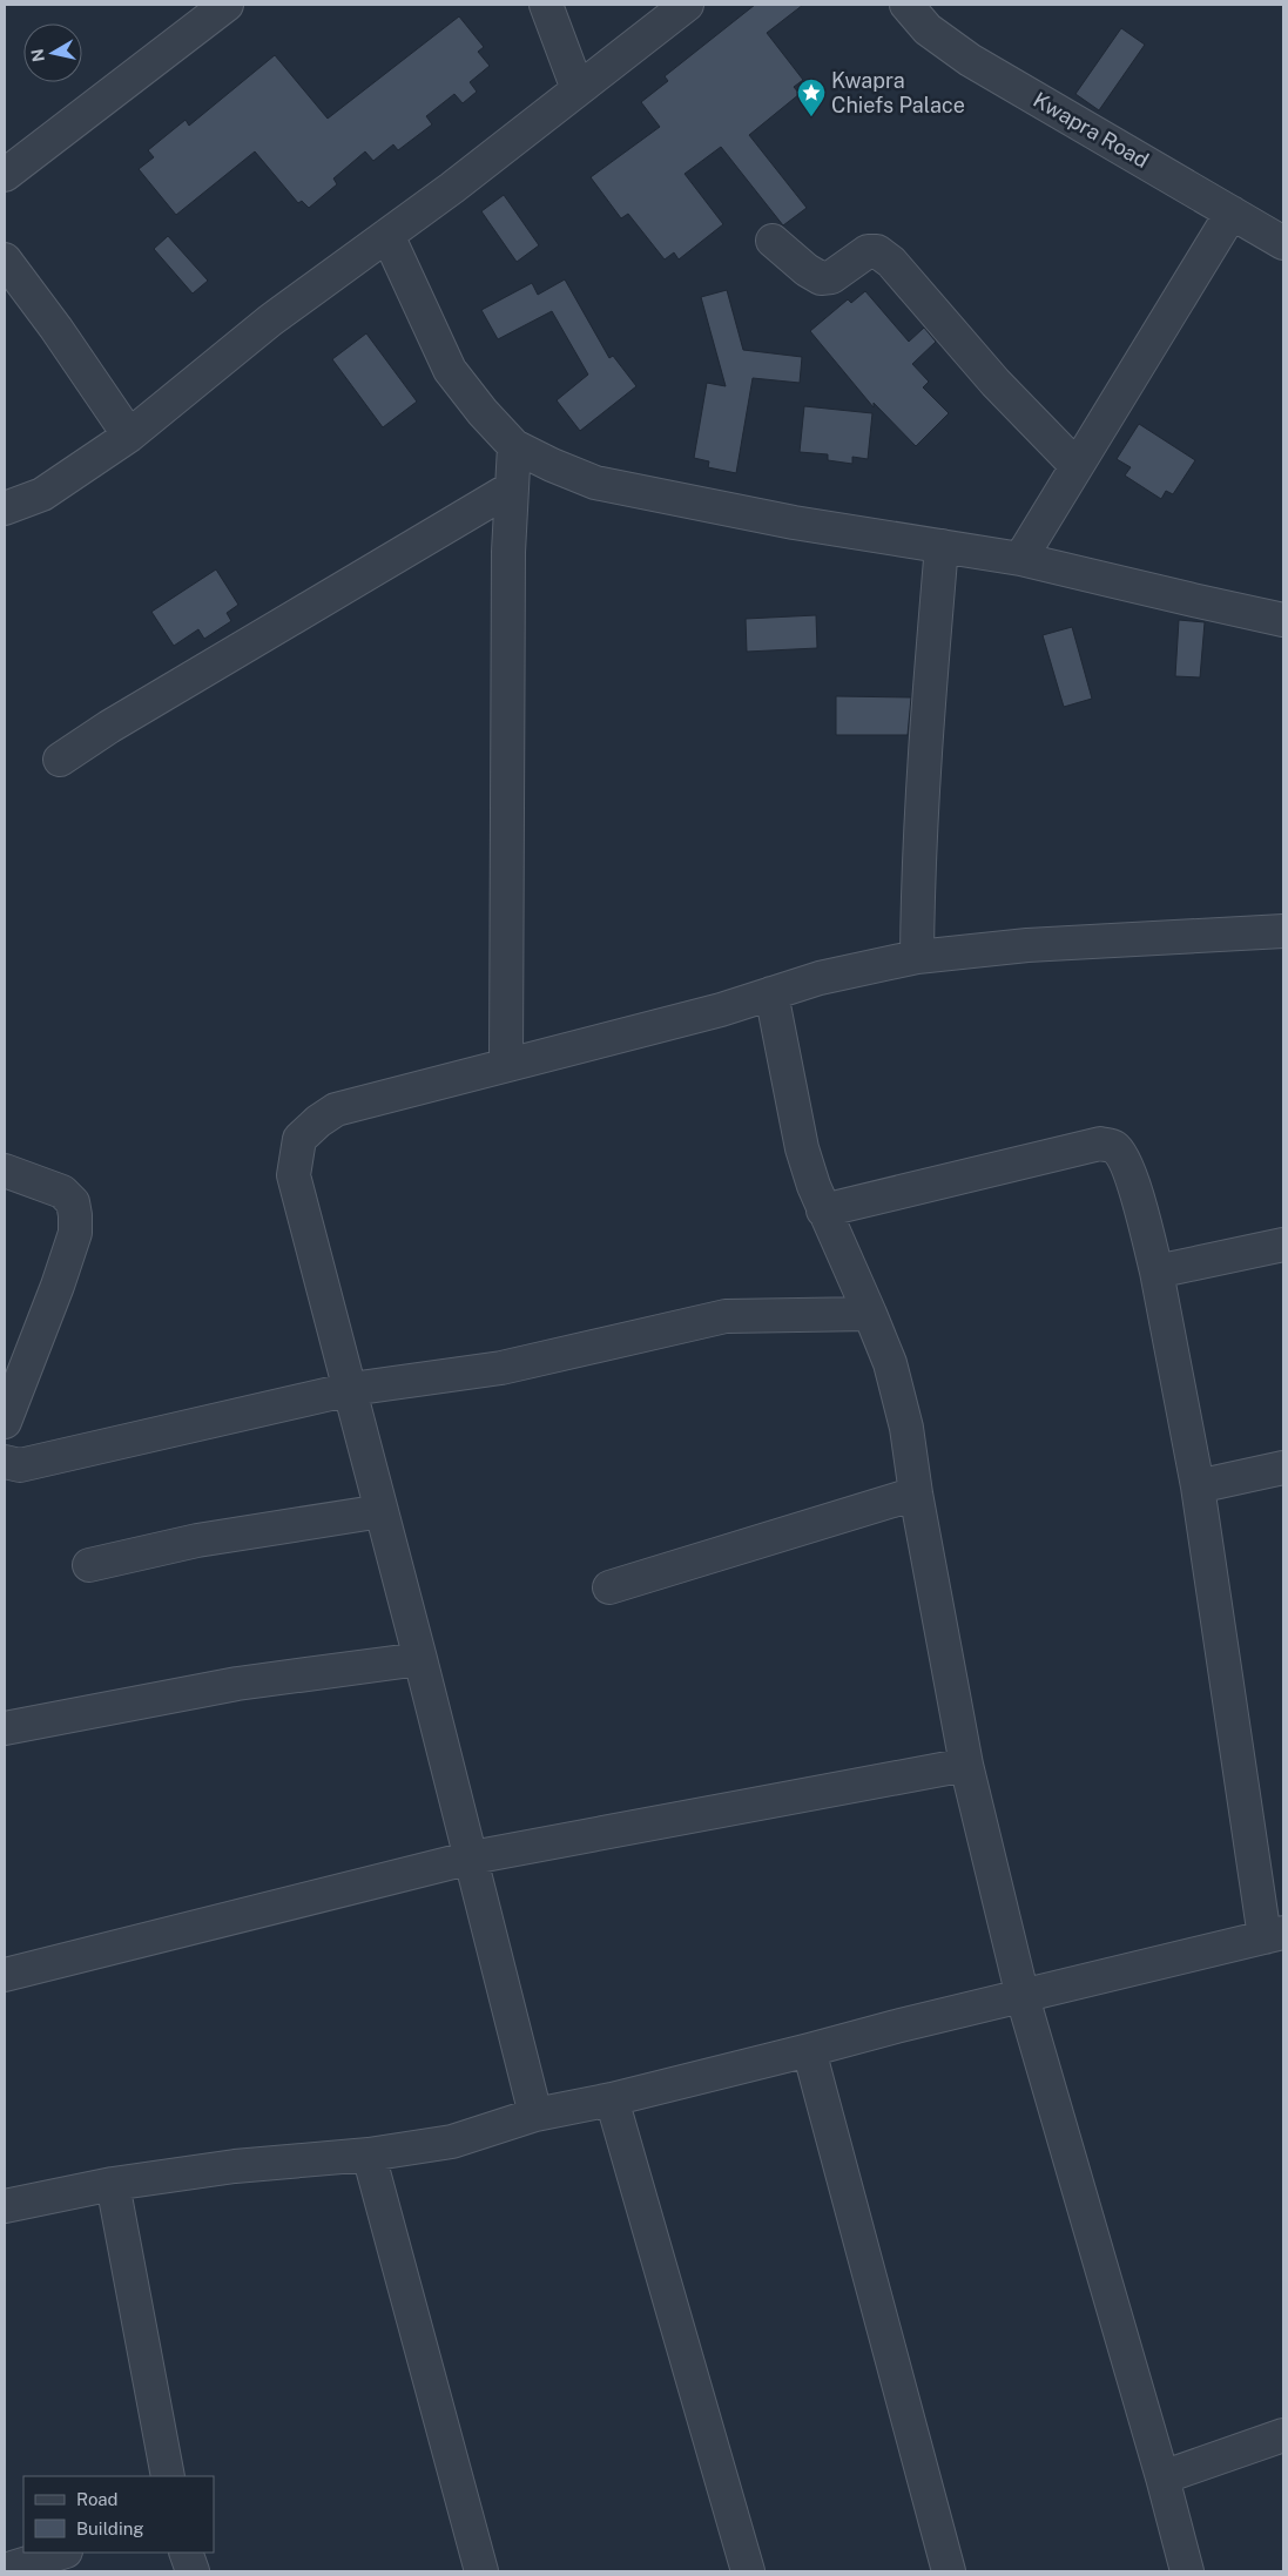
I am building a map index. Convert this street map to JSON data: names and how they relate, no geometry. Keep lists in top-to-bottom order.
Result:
{
  "streets": {
    "street": ["Kwapra Road"]
  },
  "places": {
    "place": ["Kwapra Chiefs Palace"]
  },
  "legend": ["Road", "Building"],
  "north": "left"
}
